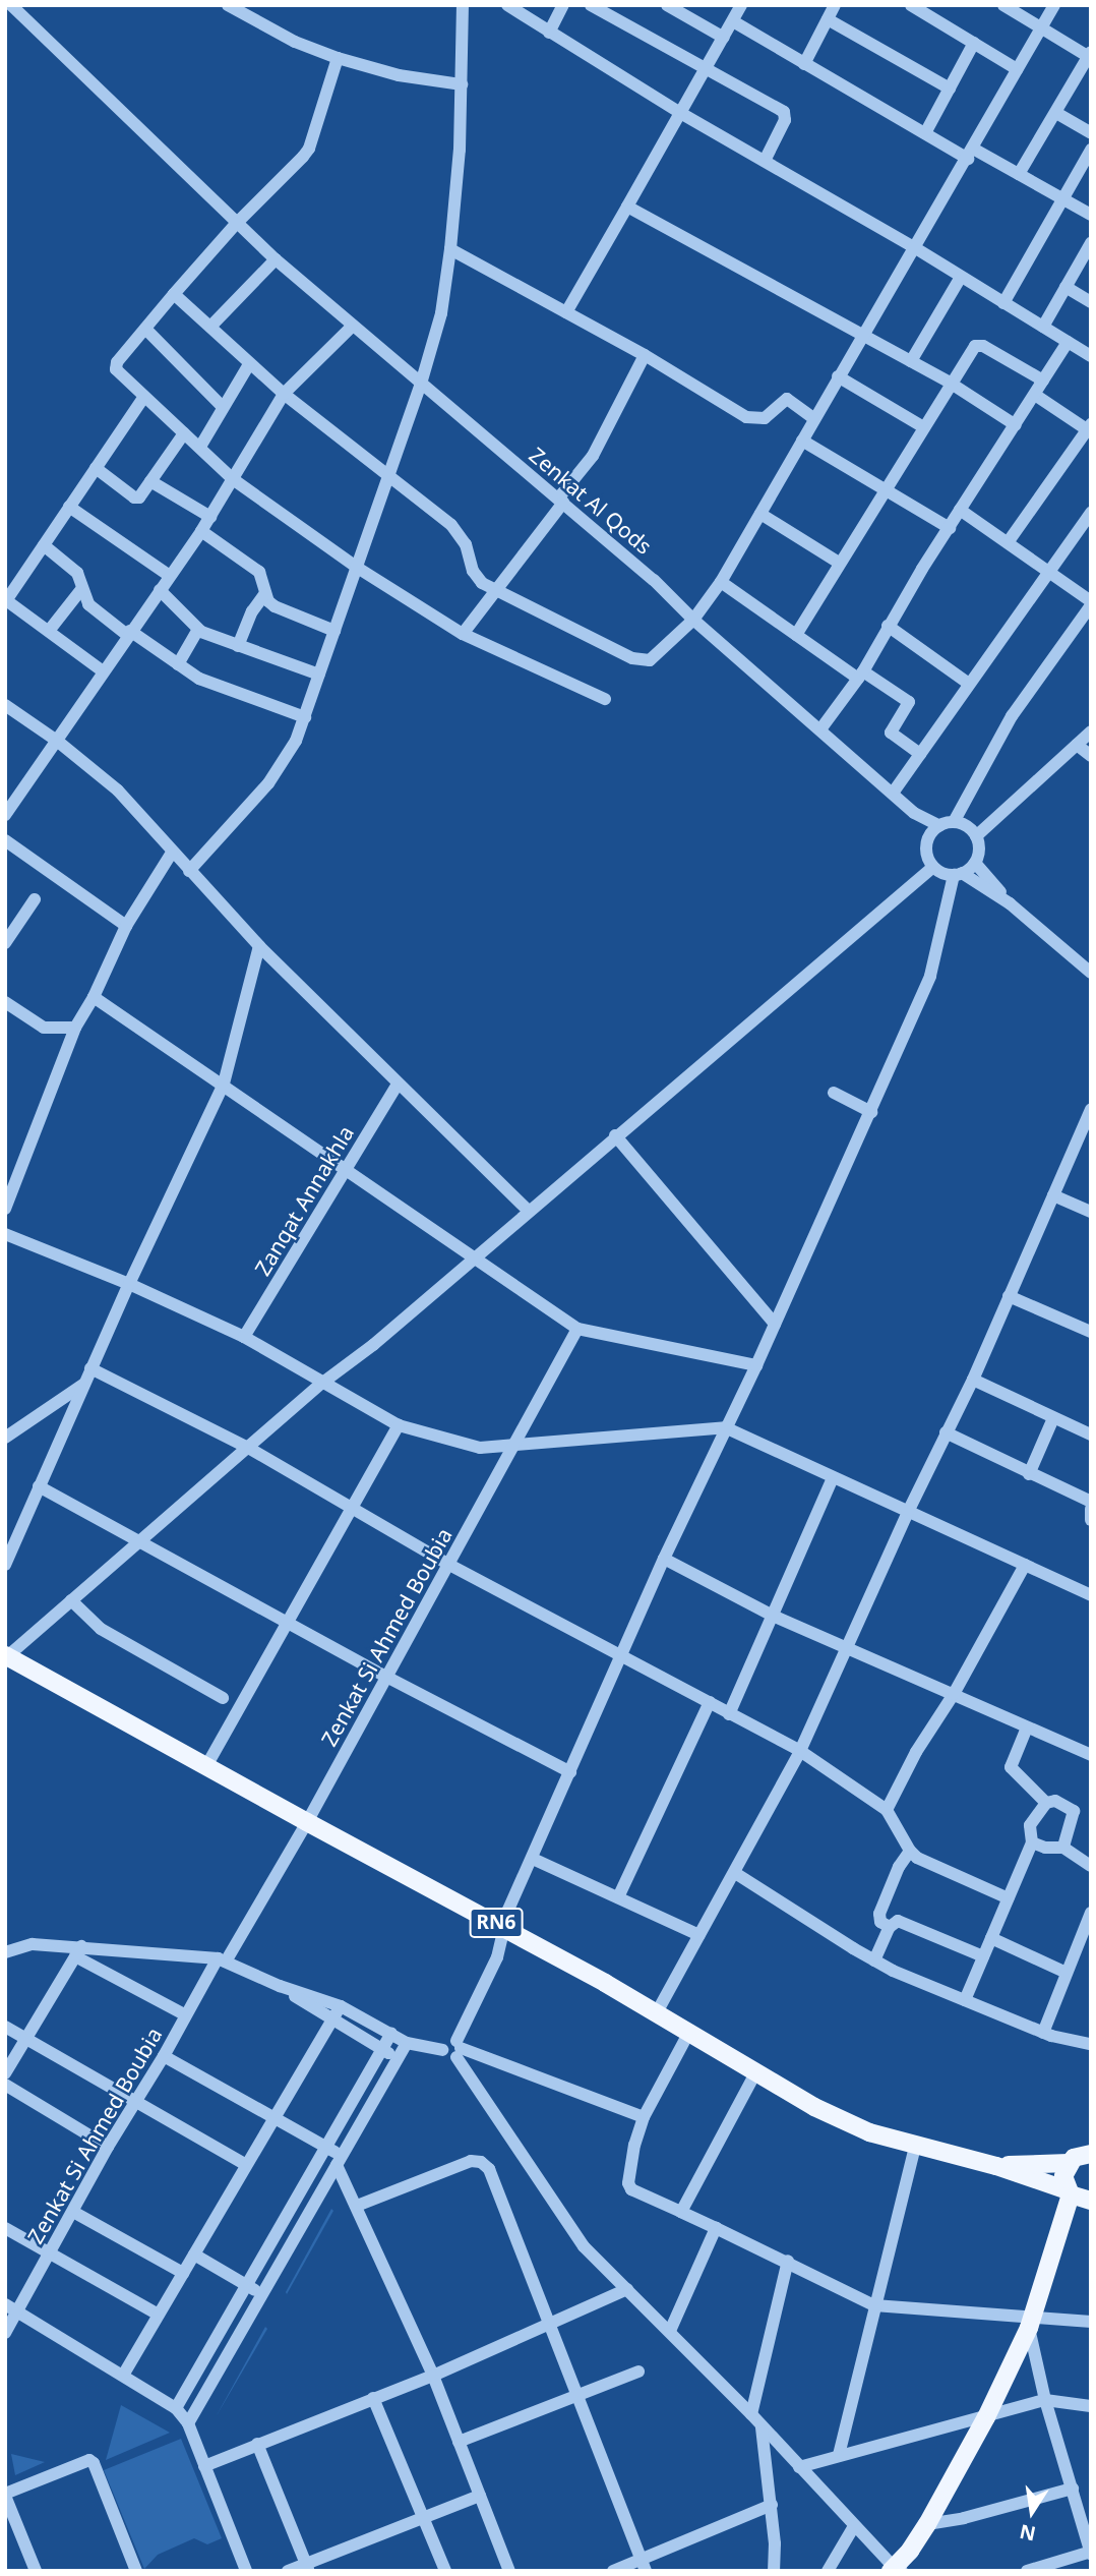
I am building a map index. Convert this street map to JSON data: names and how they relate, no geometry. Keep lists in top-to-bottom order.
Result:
{
  "streets": {
    "main road": ["RN6"],
    "street": ["Zenkat Al Qods", "Zanqat Annakhla", "Zenkat Si Ahmed Boubia"]
  },
  "crossings": [
    ["Zenkat Si Ahmed Boubia", "RN6"]
  ],
  "north": "bottom"
}
